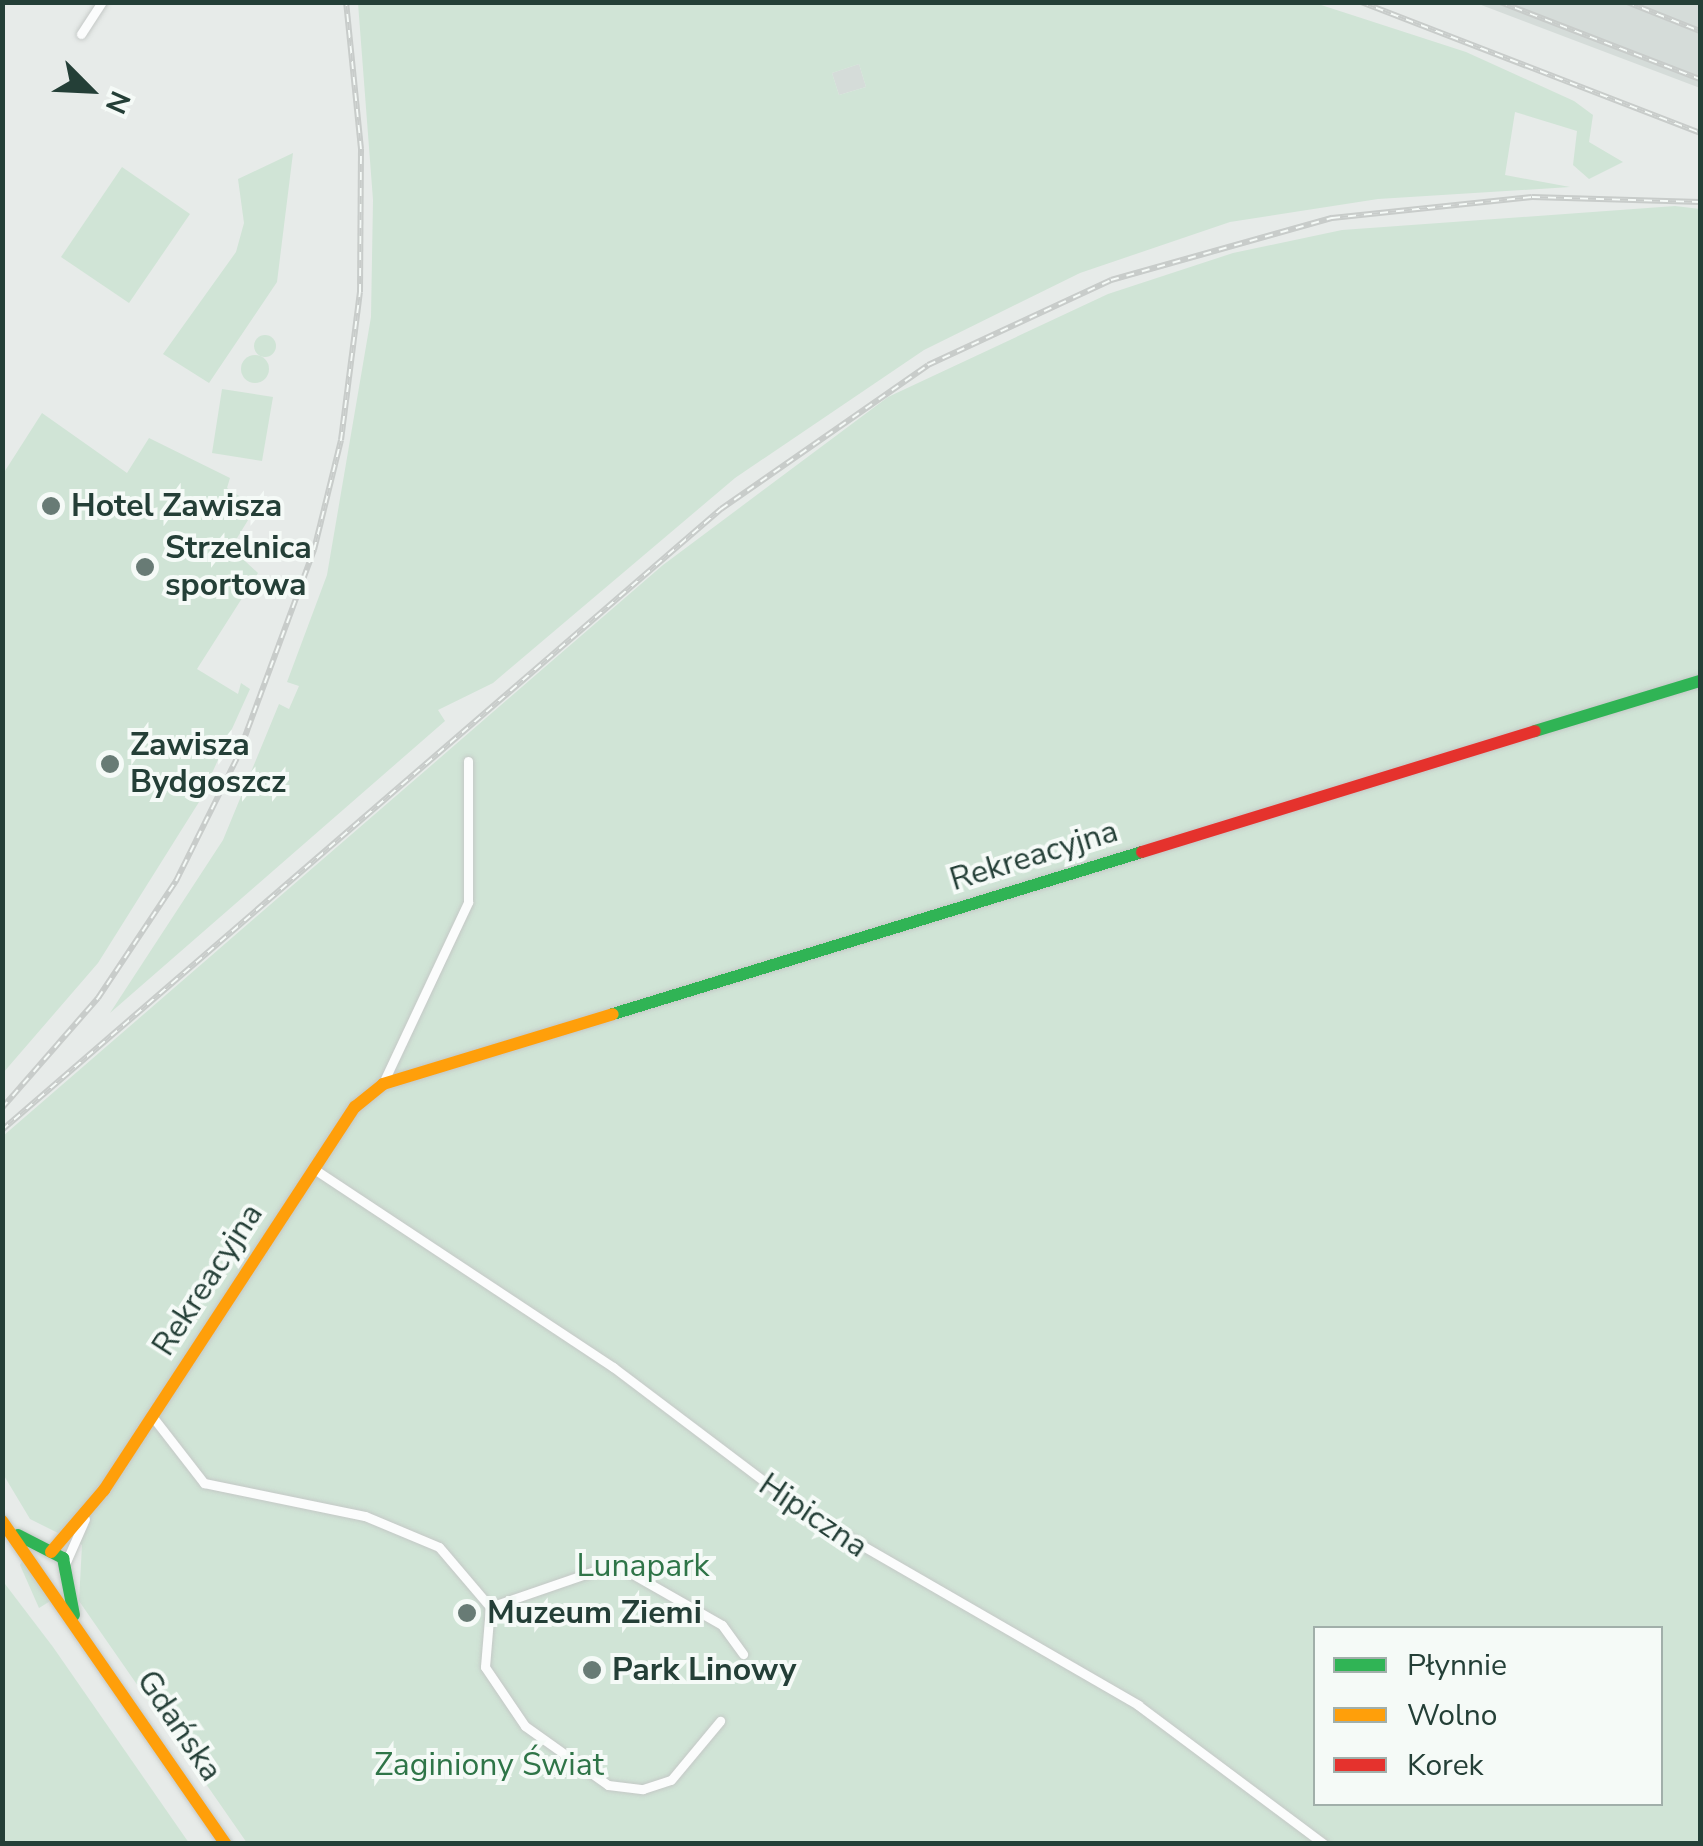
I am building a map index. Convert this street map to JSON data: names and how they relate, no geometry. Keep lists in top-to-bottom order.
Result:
{
  "streets": {
    "street": ["Rekreacyjna", "Hipiczna", "Gdańska"]
  },
  "crossings": [
    ["Rekreacyjna", "Hipiczna"],
    ["Rekreacyjna", "Gdańska"]
  ],
  "parks": ["Lunapark", "Zaginiony Świat"],
  "places": [
    "Hotel Zawisza",
    "Strzelnica sportowa",
    "Zawisza Bydgoszcz",
    "Muzeum Ziemi",
    "Park Linowy"
  ],
  "legend": ["Płynnie", "Wolno", "Korek"],
  "north": "bottom right"
}
